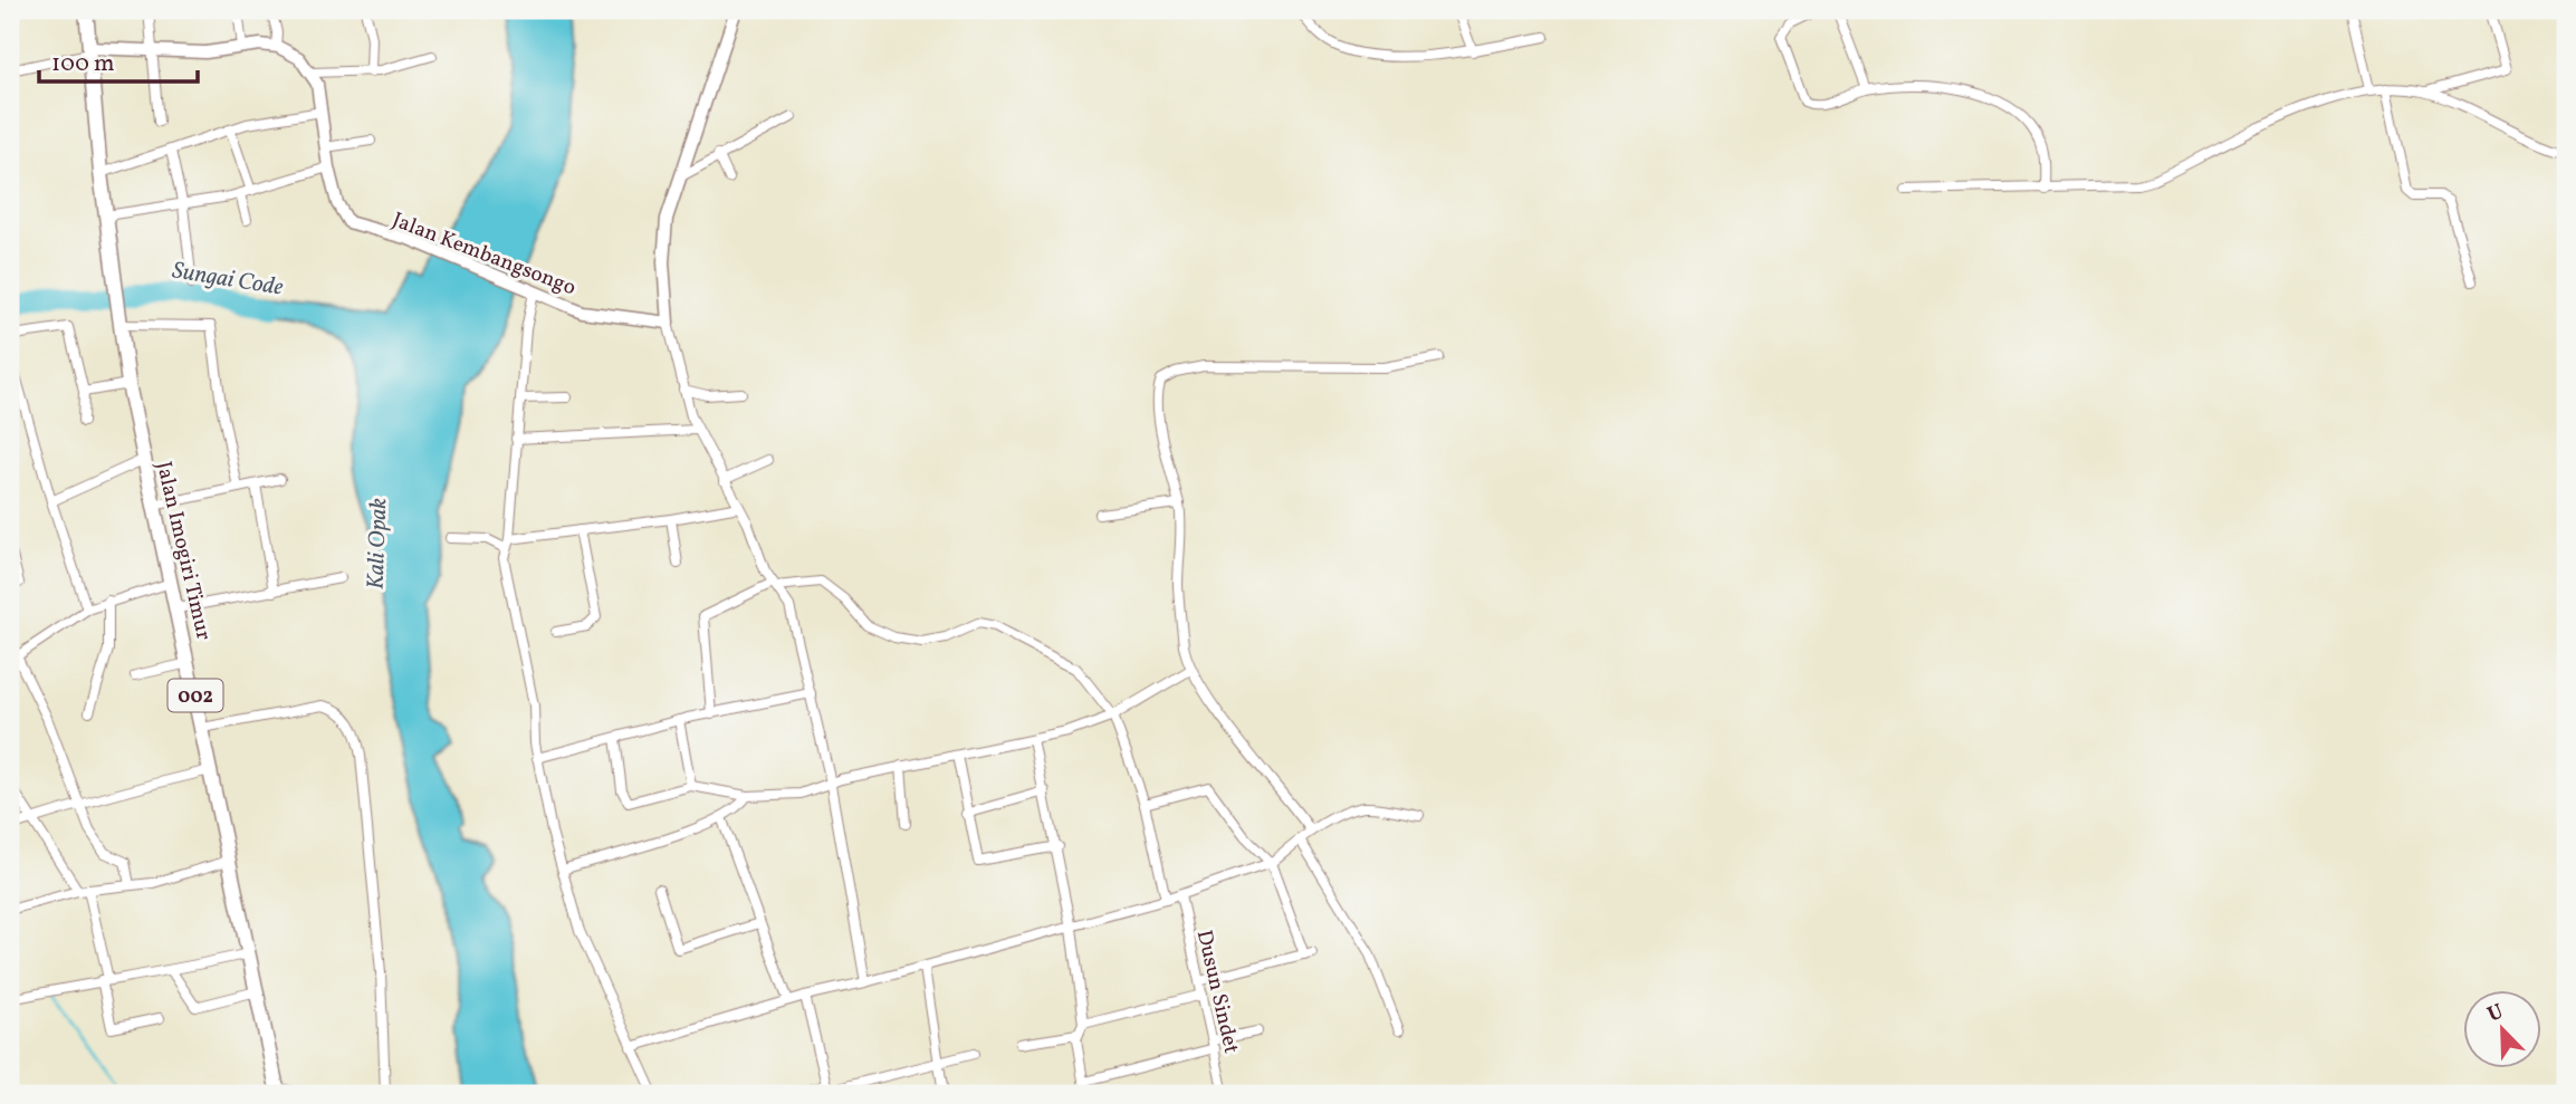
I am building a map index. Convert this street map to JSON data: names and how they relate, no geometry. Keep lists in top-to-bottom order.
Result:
{
  "streets": {
    "main road": ["Jalan Imogiri Timur", "002"],
    "street": ["Jalan Kembangsongo", "Dusun Sindet"]
  },
  "water": ["Sungai Code", "Kali Opak"],
  "scale_bar": "100 m",
  "north": "top left"
}
